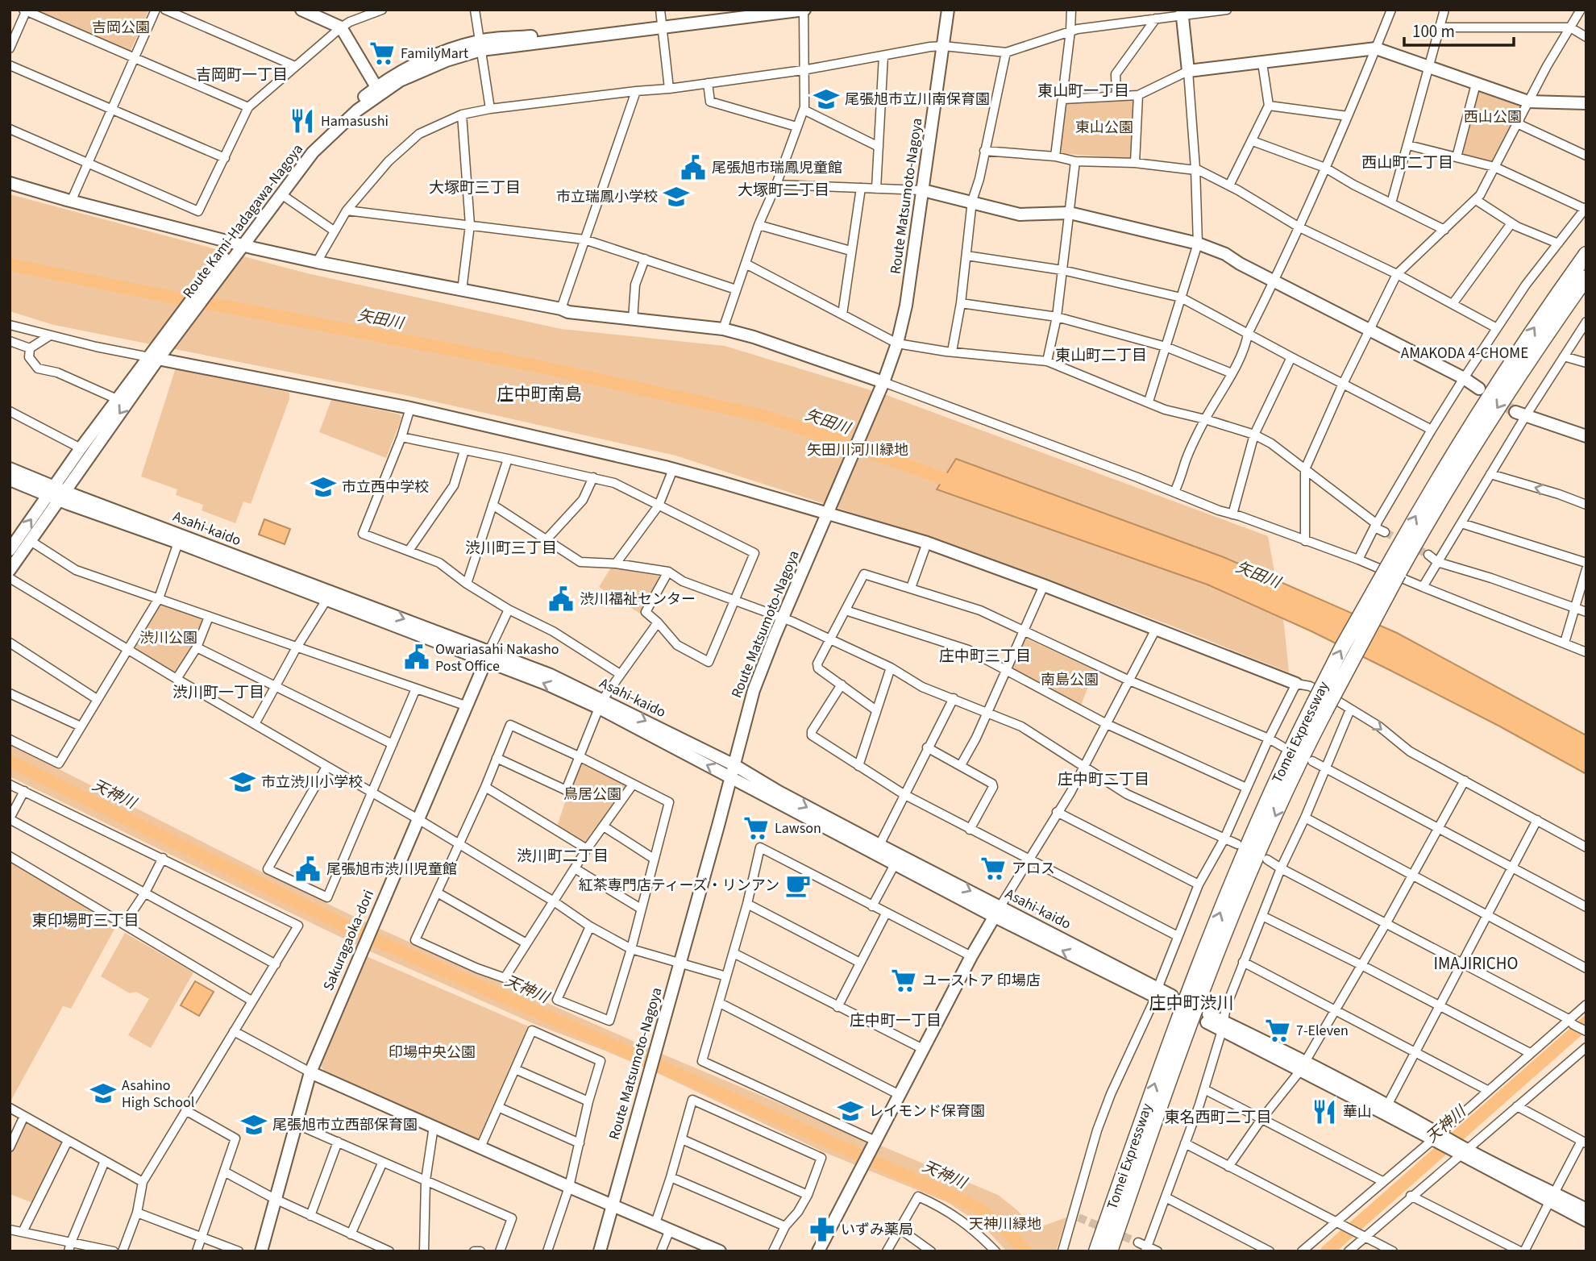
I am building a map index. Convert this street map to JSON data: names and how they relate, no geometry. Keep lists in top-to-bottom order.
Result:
{
  "streets": {
    "highway": ["Tomei Expressway"],
    "street": [
      "Route Matsumoto-Nagoya",
      "Route Kami-Hadagawa-Nagoya",
      "Asahi-kaido",
      "Sakuragaoka-dori"
    ]
  },
  "crossings": [
    ["Route Matsumoto-Nagoya", "Asahi-kaido"],
    ["Route Kami-Hadagawa-Nagoya", "Asahi-kaido"],
    ["Asahi-kaido", "Sakuragaoka-dori"]
  ],
  "districts": [
    "吉岡町一丁目",
    "東山町一丁目",
    "西山町二丁目",
    "大塚町三丁目",
    "大塚町二丁目",
    "AMAKODA 4-CHOME",
    "東山町二丁目",
    "庄中町南島",
    "渋川町三丁目",
    "庄中町三丁目",
    "渋川町一丁目",
    "庄中町二丁目",
    "渋川町二丁目",
    "東印場町三丁目",
    "IMAJIRICHO",
    "庄中町渋川",
    "庄中町一丁目",
    "東名西町二丁目"
  ],
  "water": ["矢田川", "天神川"],
  "parks": [
    "吉岡公園",
    "西山公園",
    "東山公園",
    "矢田川河川緑地",
    "渋川公園",
    "南島公園",
    "鳥居公園",
    "印場中央公園",
    "天神川緑地"
  ],
  "places": {
    "supermarket": [
      "FamilyMart",
      "Lawson",
      "アロス",
      "ユーストア 印場店",
      "7-Eleven"
    ],
    "school or university": [
      "尾張旭市立川南保育園",
      "市立瑞鳳小学校",
      "市立西中学校",
      "市立渋川小学校",
      "Asahino High School",
      "レイモンド保育園",
      "尾張旭市立西部保育園"
    ],
    "restaurant": ["Hamasushi", "華山"],
    "public building": [
      "尾張旭市瑞鳳児童館",
      "渋川福祉センター",
      "Owariasahi Nakasho Post Office",
      "尾張旭市渋川児童館"
    ],
    "cafe": ["紅茶専門店ティーズ・リンアン"],
    "pharmacy": ["いずみ薬局"]
  },
  "scale_bar": "100 m"
}
